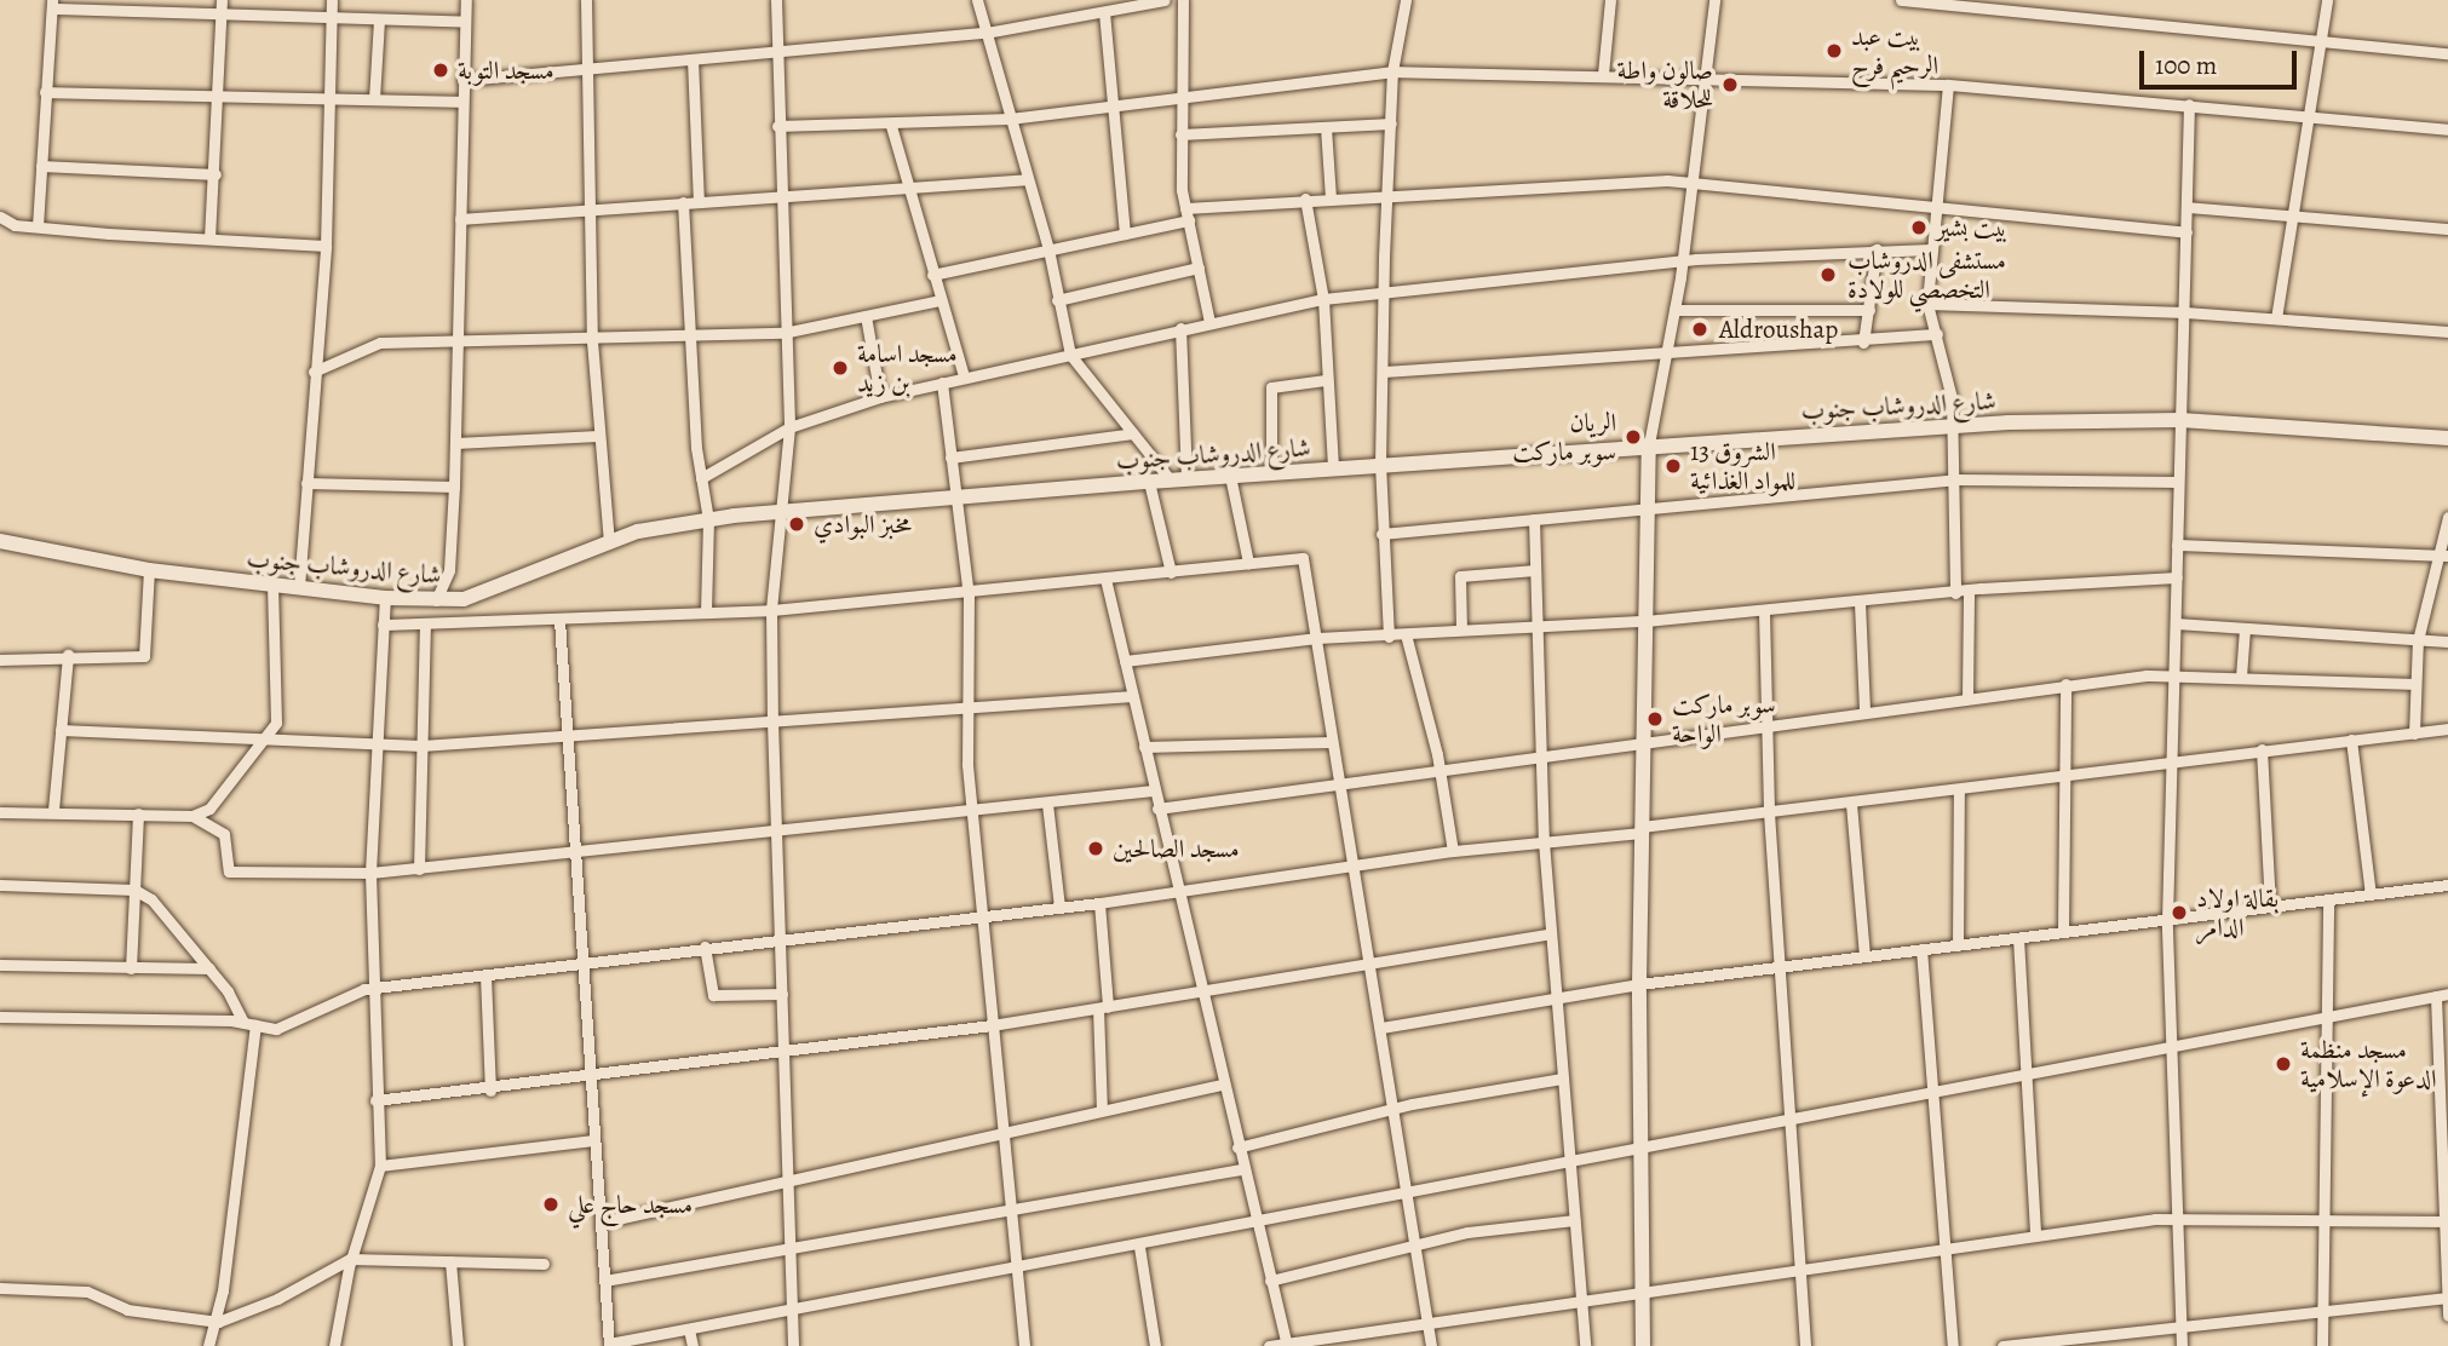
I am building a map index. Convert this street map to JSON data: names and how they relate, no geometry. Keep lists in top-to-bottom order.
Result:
{
  "streets": {
    "street": ["شارع الدروشاب جنوب"]
  },
  "places": [
    "بيت عبد الرحيم فرح",
    "مسجد التوبة",
    "صالون واطة للحلاقة",
    "بيت بشير",
    "مستشفى الدروشاب التخصصي للولادة",
    "Aldroushap",
    "مسجد اسامة بن زيد",
    "الريان سوبر ماركت",
    "الشروق 13 للمواد الغذائية",
    "مخبز البوادي",
    "سوبر ماركت الواحة",
    "مسجد الصالحين",
    "بقالة اولاد الدامر",
    "مسجد منظمة الدعوة الإسلامية",
    "مسجد حاج علي"
  ],
  "scale_bar": "100 m"
}
